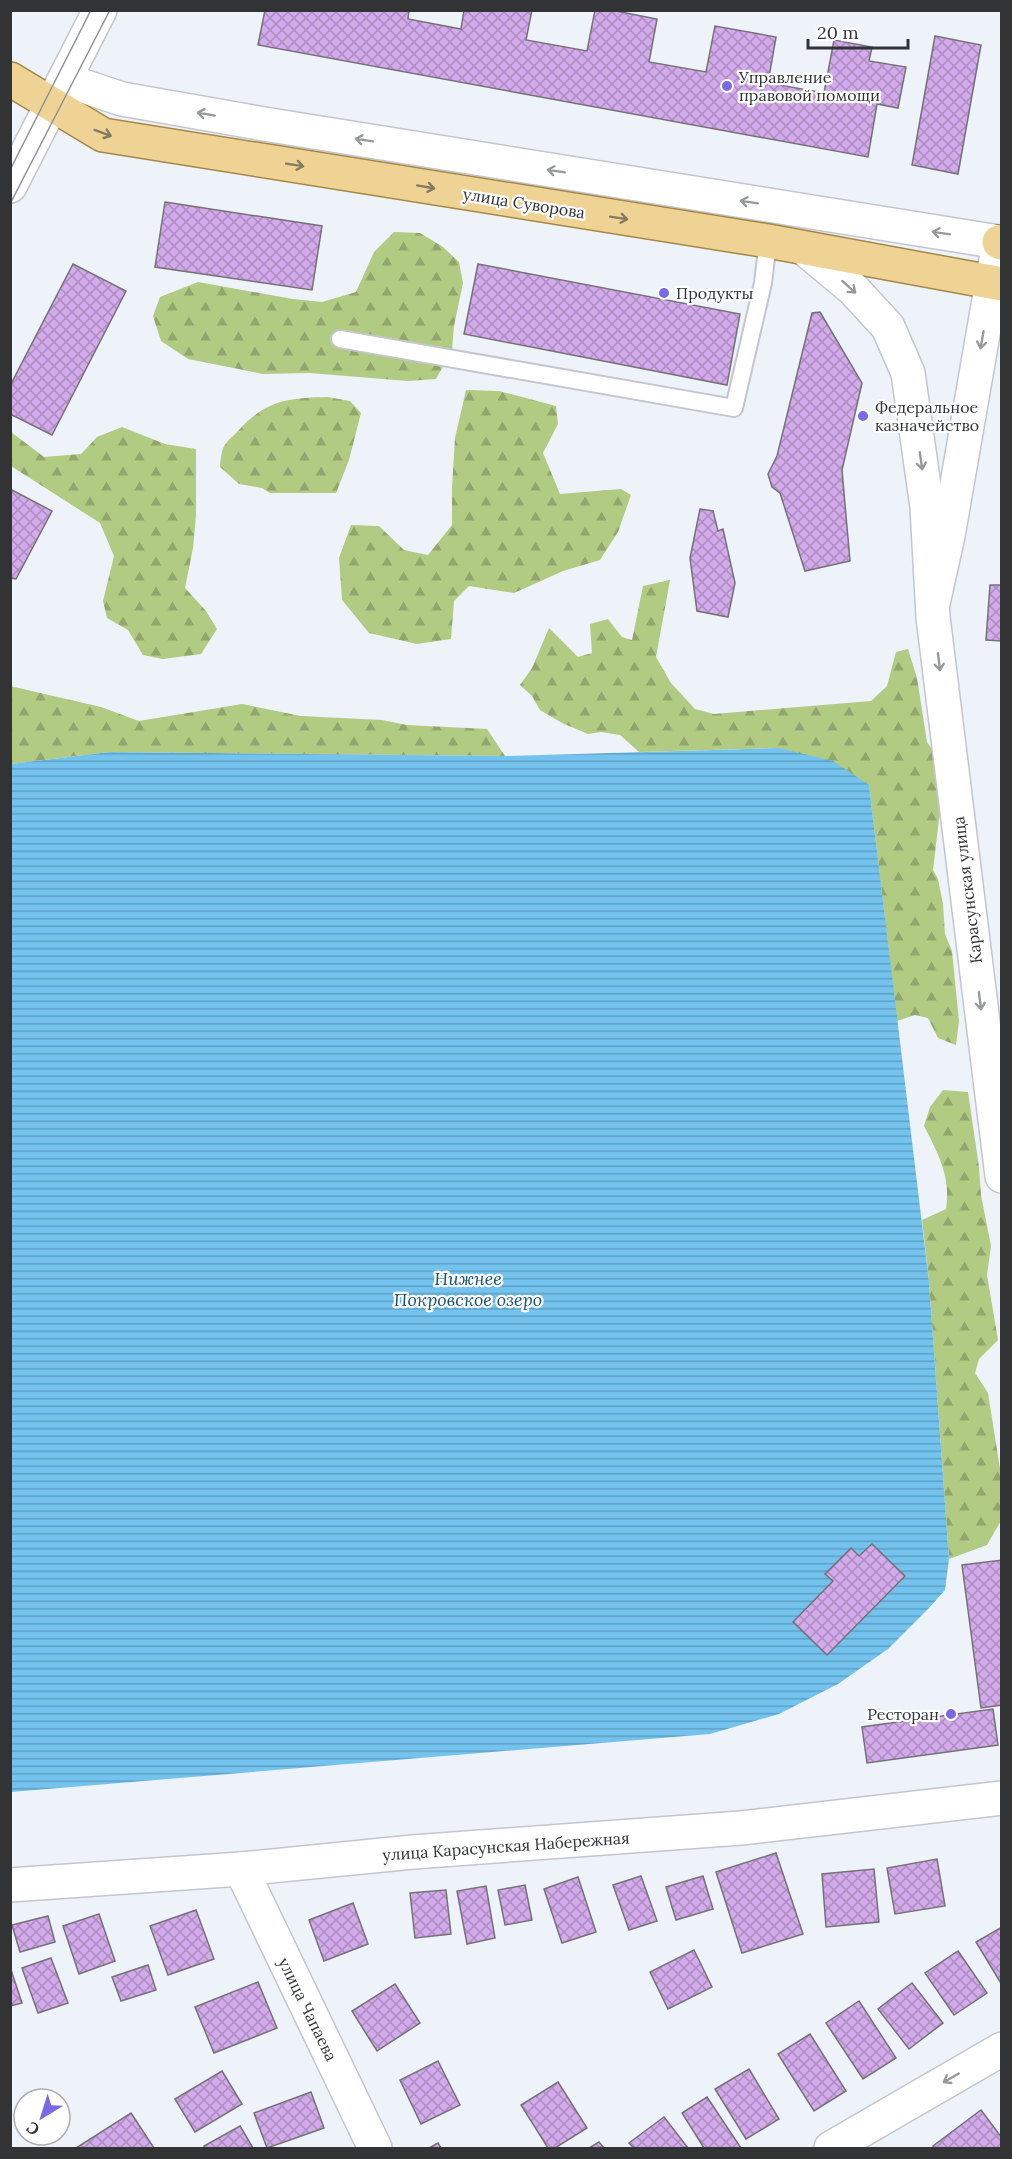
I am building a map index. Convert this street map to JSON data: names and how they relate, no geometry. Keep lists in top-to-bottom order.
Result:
{
  "streets": {
    "main road": ["улица Суворова"],
    "street": ["Карасунская улица", "улица Карасунская Набережная", "улица Чапаева"]
  },
  "crossings": [
    ["улица Суворова", "Карасунская улица"],
    ["улица Карасунская Набережная", "улица Чапаева"]
  ],
  "one_way": ["улица Суворова", "Карасунская улица"],
  "water": ["Нижнее Покровское озеро"],
  "places": [
    "Управление правовой помощи",
    "Продукты",
    "Федеральное казначейство",
    "Ресторан"
  ],
  "scale_bar": "20 m",
  "north": "bottom left"
}
